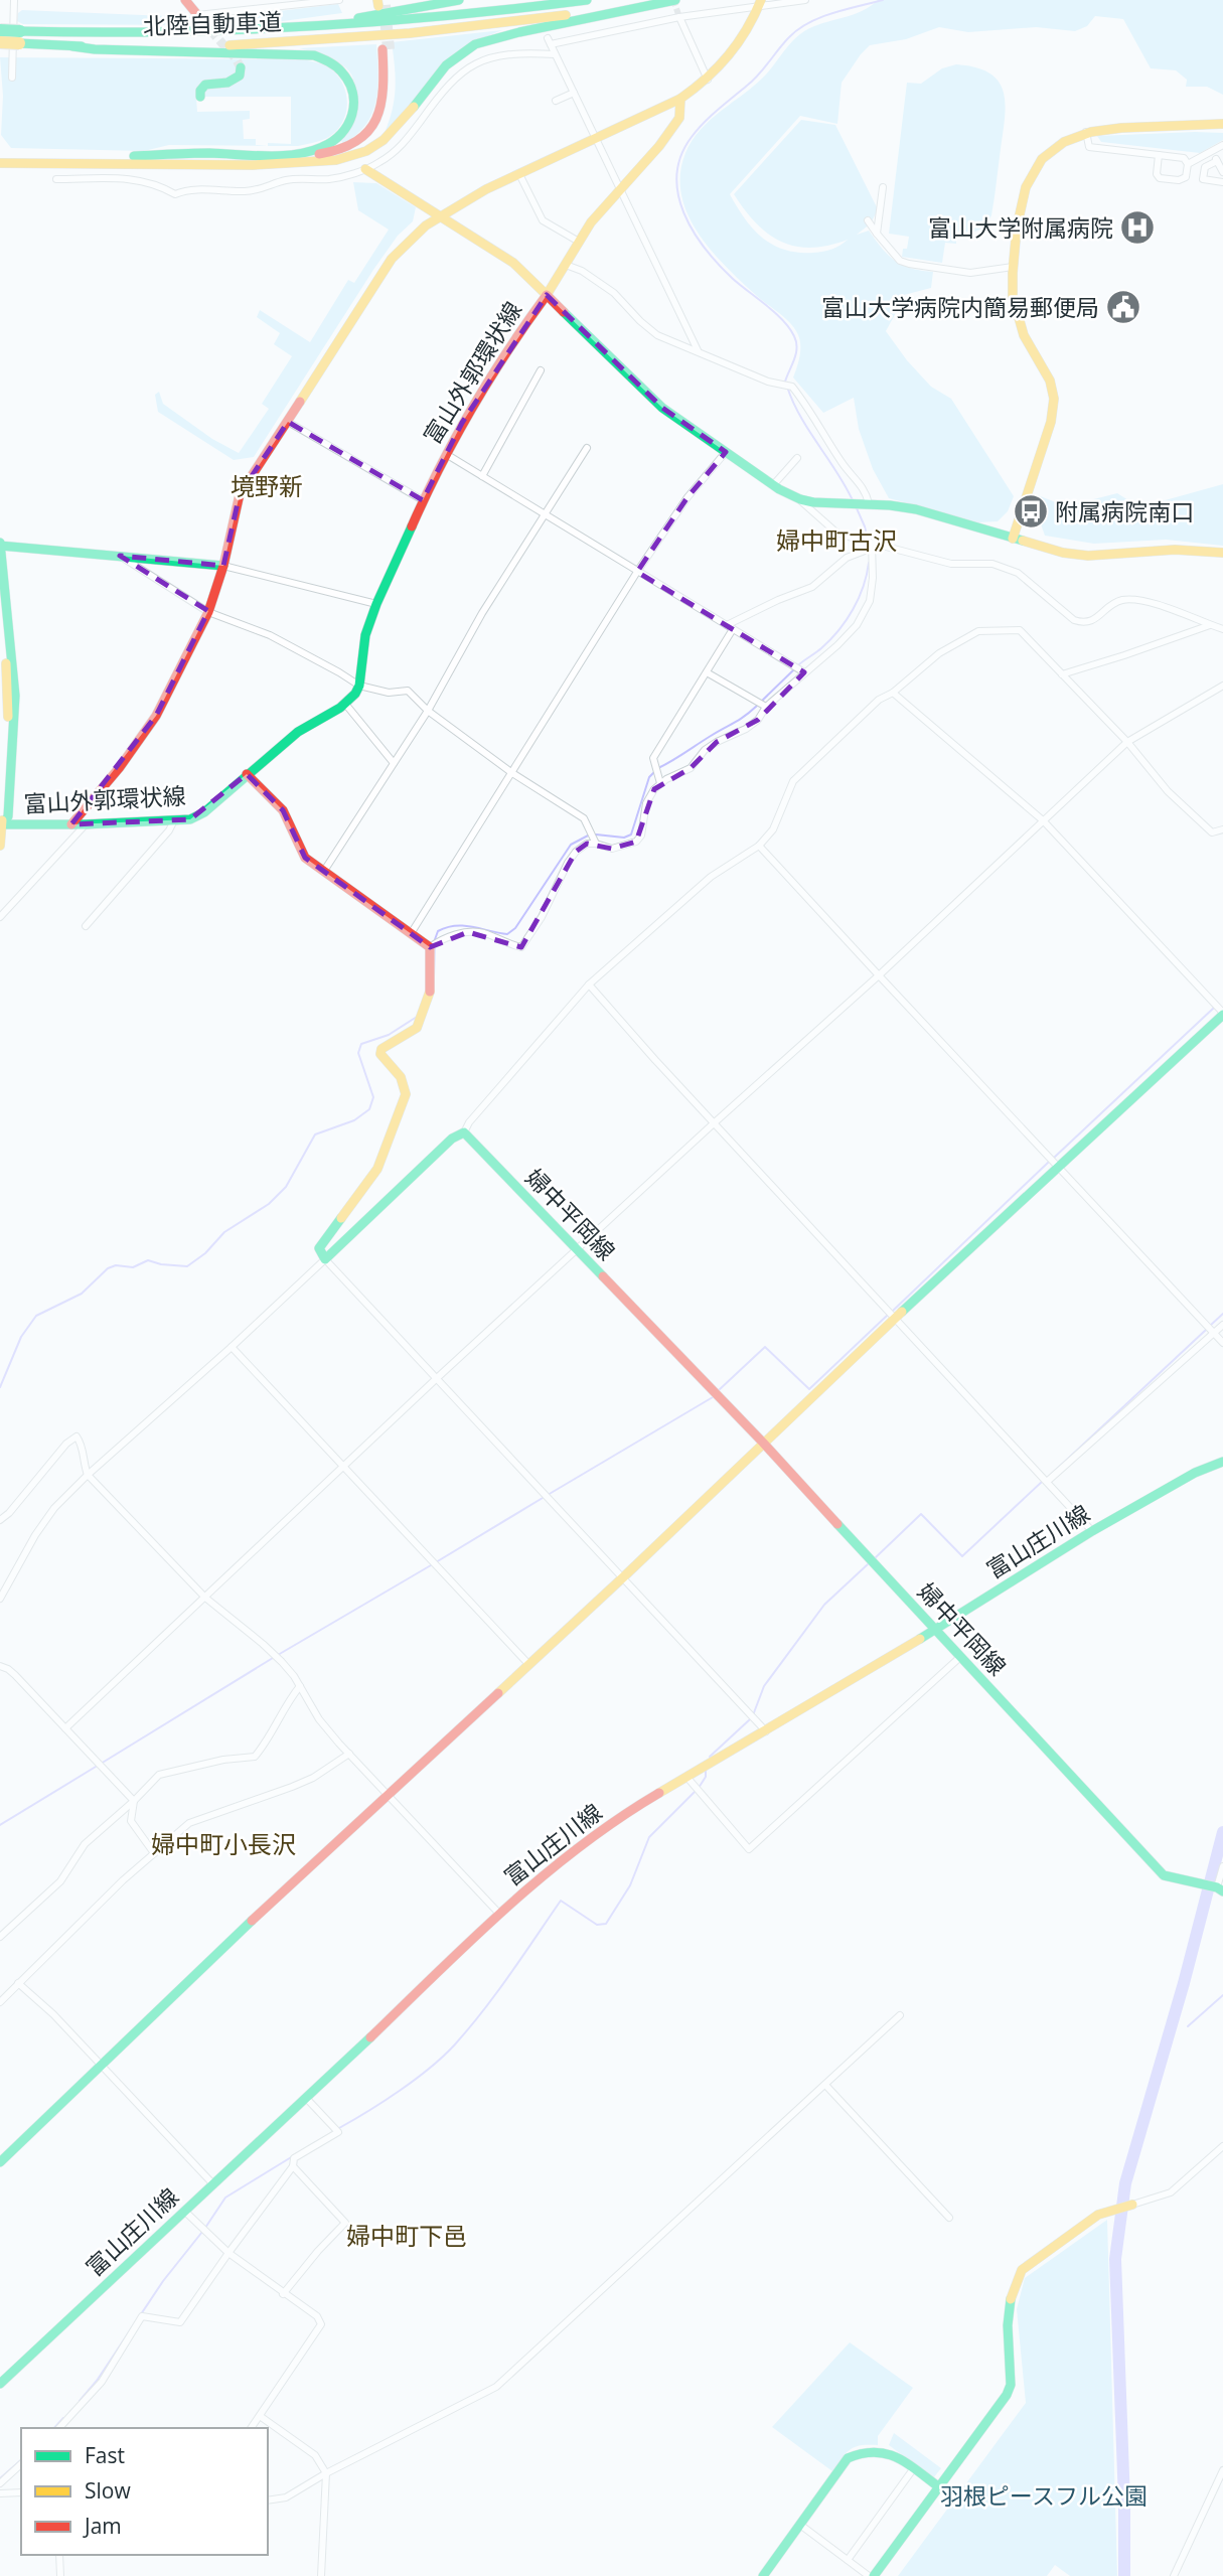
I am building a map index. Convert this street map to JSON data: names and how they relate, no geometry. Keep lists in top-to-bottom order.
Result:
{
  "streets": {
    "main road": [
      "北陸自動車道",
      "富山外郭環状線",
      "婦中平岡線",
      "富山庄川線"
    ]
  },
  "crossings": [
    ["婦中平岡線", "富山庄川線"]
  ],
  "districts": [
    "境野新",
    "婦中町古沢",
    "婦中町小長沢",
    "婦中町下邑"
  ],
  "parks": ["羽根ピースフル公園"],
  "places": {
    "hospital": ["富山大学附属病院"],
    "public building": ["富山大学病院内簡易郵便局"],
    "bus stop": ["附属病院南口"]
  },
  "legend": ["Fast", "Slow", "Jam"]
}
